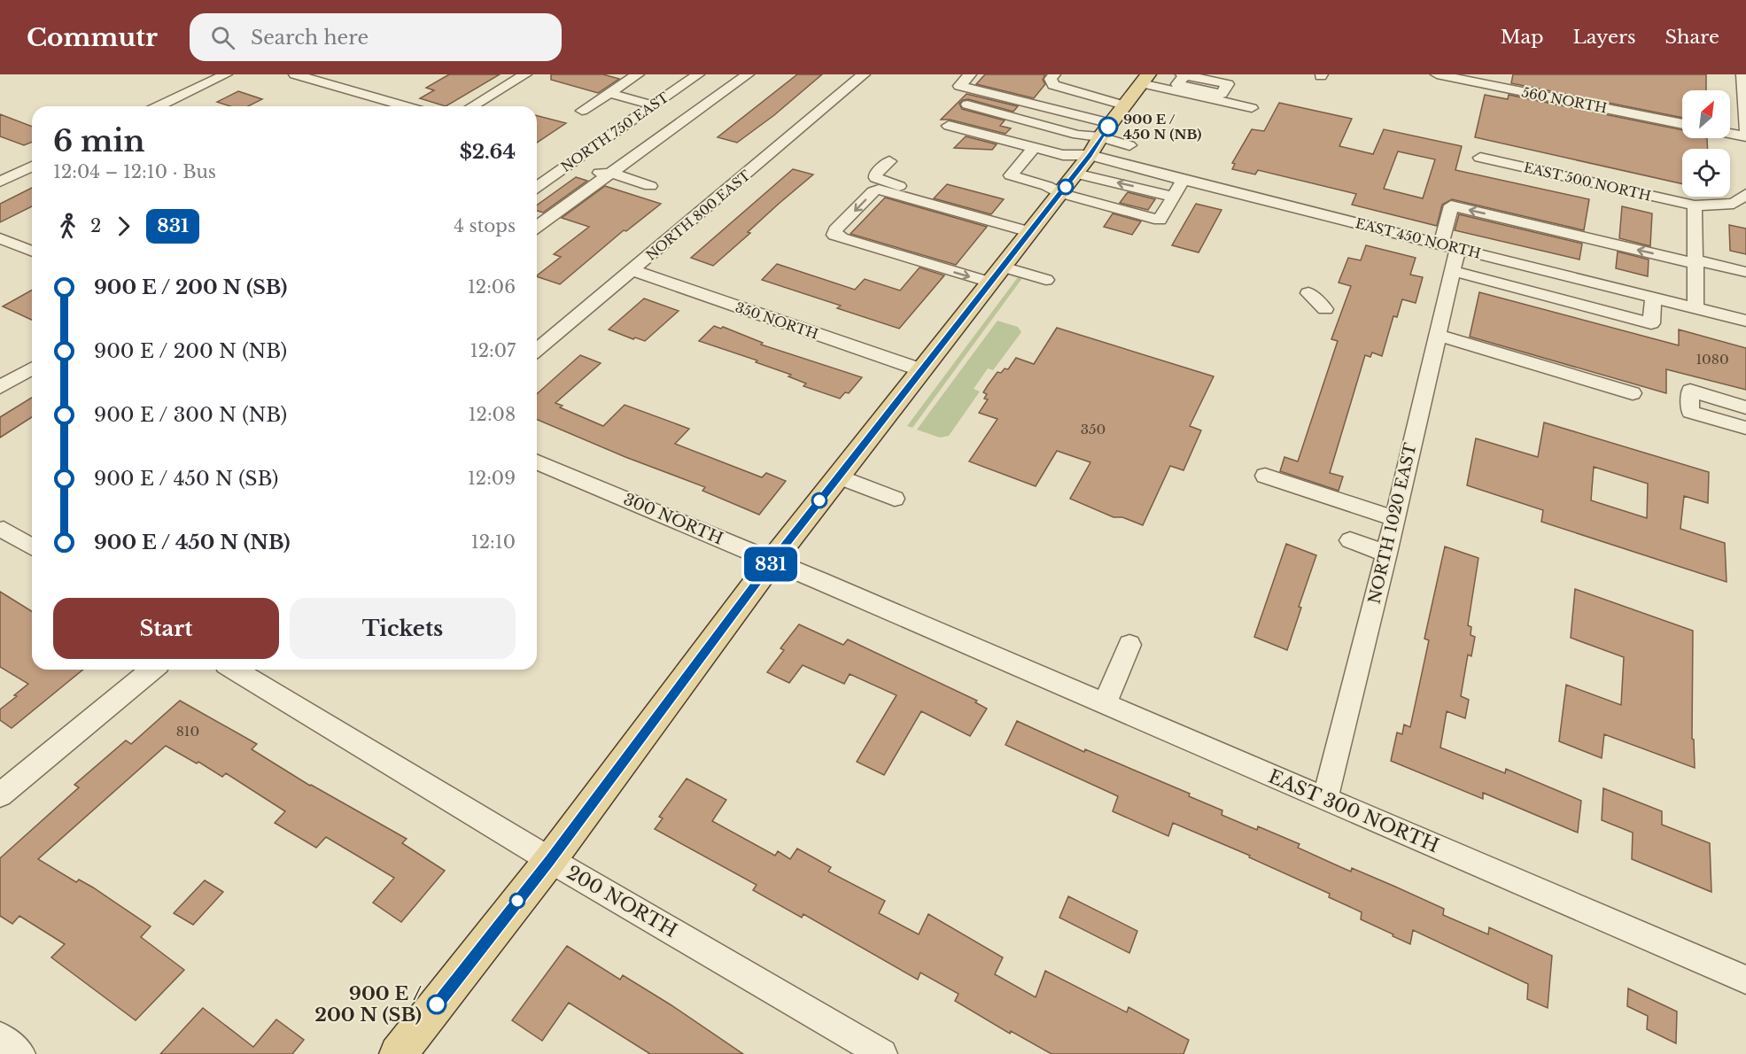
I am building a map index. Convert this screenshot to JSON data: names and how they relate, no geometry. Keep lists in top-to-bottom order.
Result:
{
  "streets": {
    "street": [
      "560 NORTH",
      "NORTH 750 EAST",
      "EAST 500 NORTH",
      "NORTH 800 EAST",
      "EAST 450 NORTH",
      "350 NORTH",
      "300 NORTH",
      "NORTH 1020 EAST",
      "EAST 300 NORTH",
      "200 NORTH"
    ]
  },
  "crossings": [
    ["NORTH 800 EAST", "350 NORTH"],
    ["EAST 450 NORTH", "NORTH 1020 EAST"],
    ["300 NORTH", "EAST 300 NORTH"],
    ["NORTH 1020 EAST", "EAST 300 NORTH"]
  ],
  "places": ["900 E / 450 N (NB)", "900 E / 200 N (SB)"],
  "lines": ["bus line 831"],
  "house_numbers": ["1080", "350", "810"],
  "north": "top right",
  "page": {
    "header": "Commutr",
    "search": "Search here",
    "nav": ["Map", "Layers", "Share"],
    "on_map": "831",
    "heading": ["6 min", "12:04 – 12:10 · Bus", "$2.64"],
    "legs": ["2", "831", "4 stops"],
    "list": [
      {
        "name": "900 E / 200 N (SB)",
        "value": "12:06"
      },
      {
        "name": "900 E / 200 N (NB)",
        "value": "12:07"
      },
      {
        "name": "900 E / 300 N (NB)",
        "value": "12:08"
      },
      {
        "name": "900 E / 450 N (SB)",
        "value": "12:09"
      },
      {
        "name": "900 E / 450 N (NB)",
        "value": "12:10"
      }
    ],
    "buttons": ["Start", "Tickets"]
  }
}
